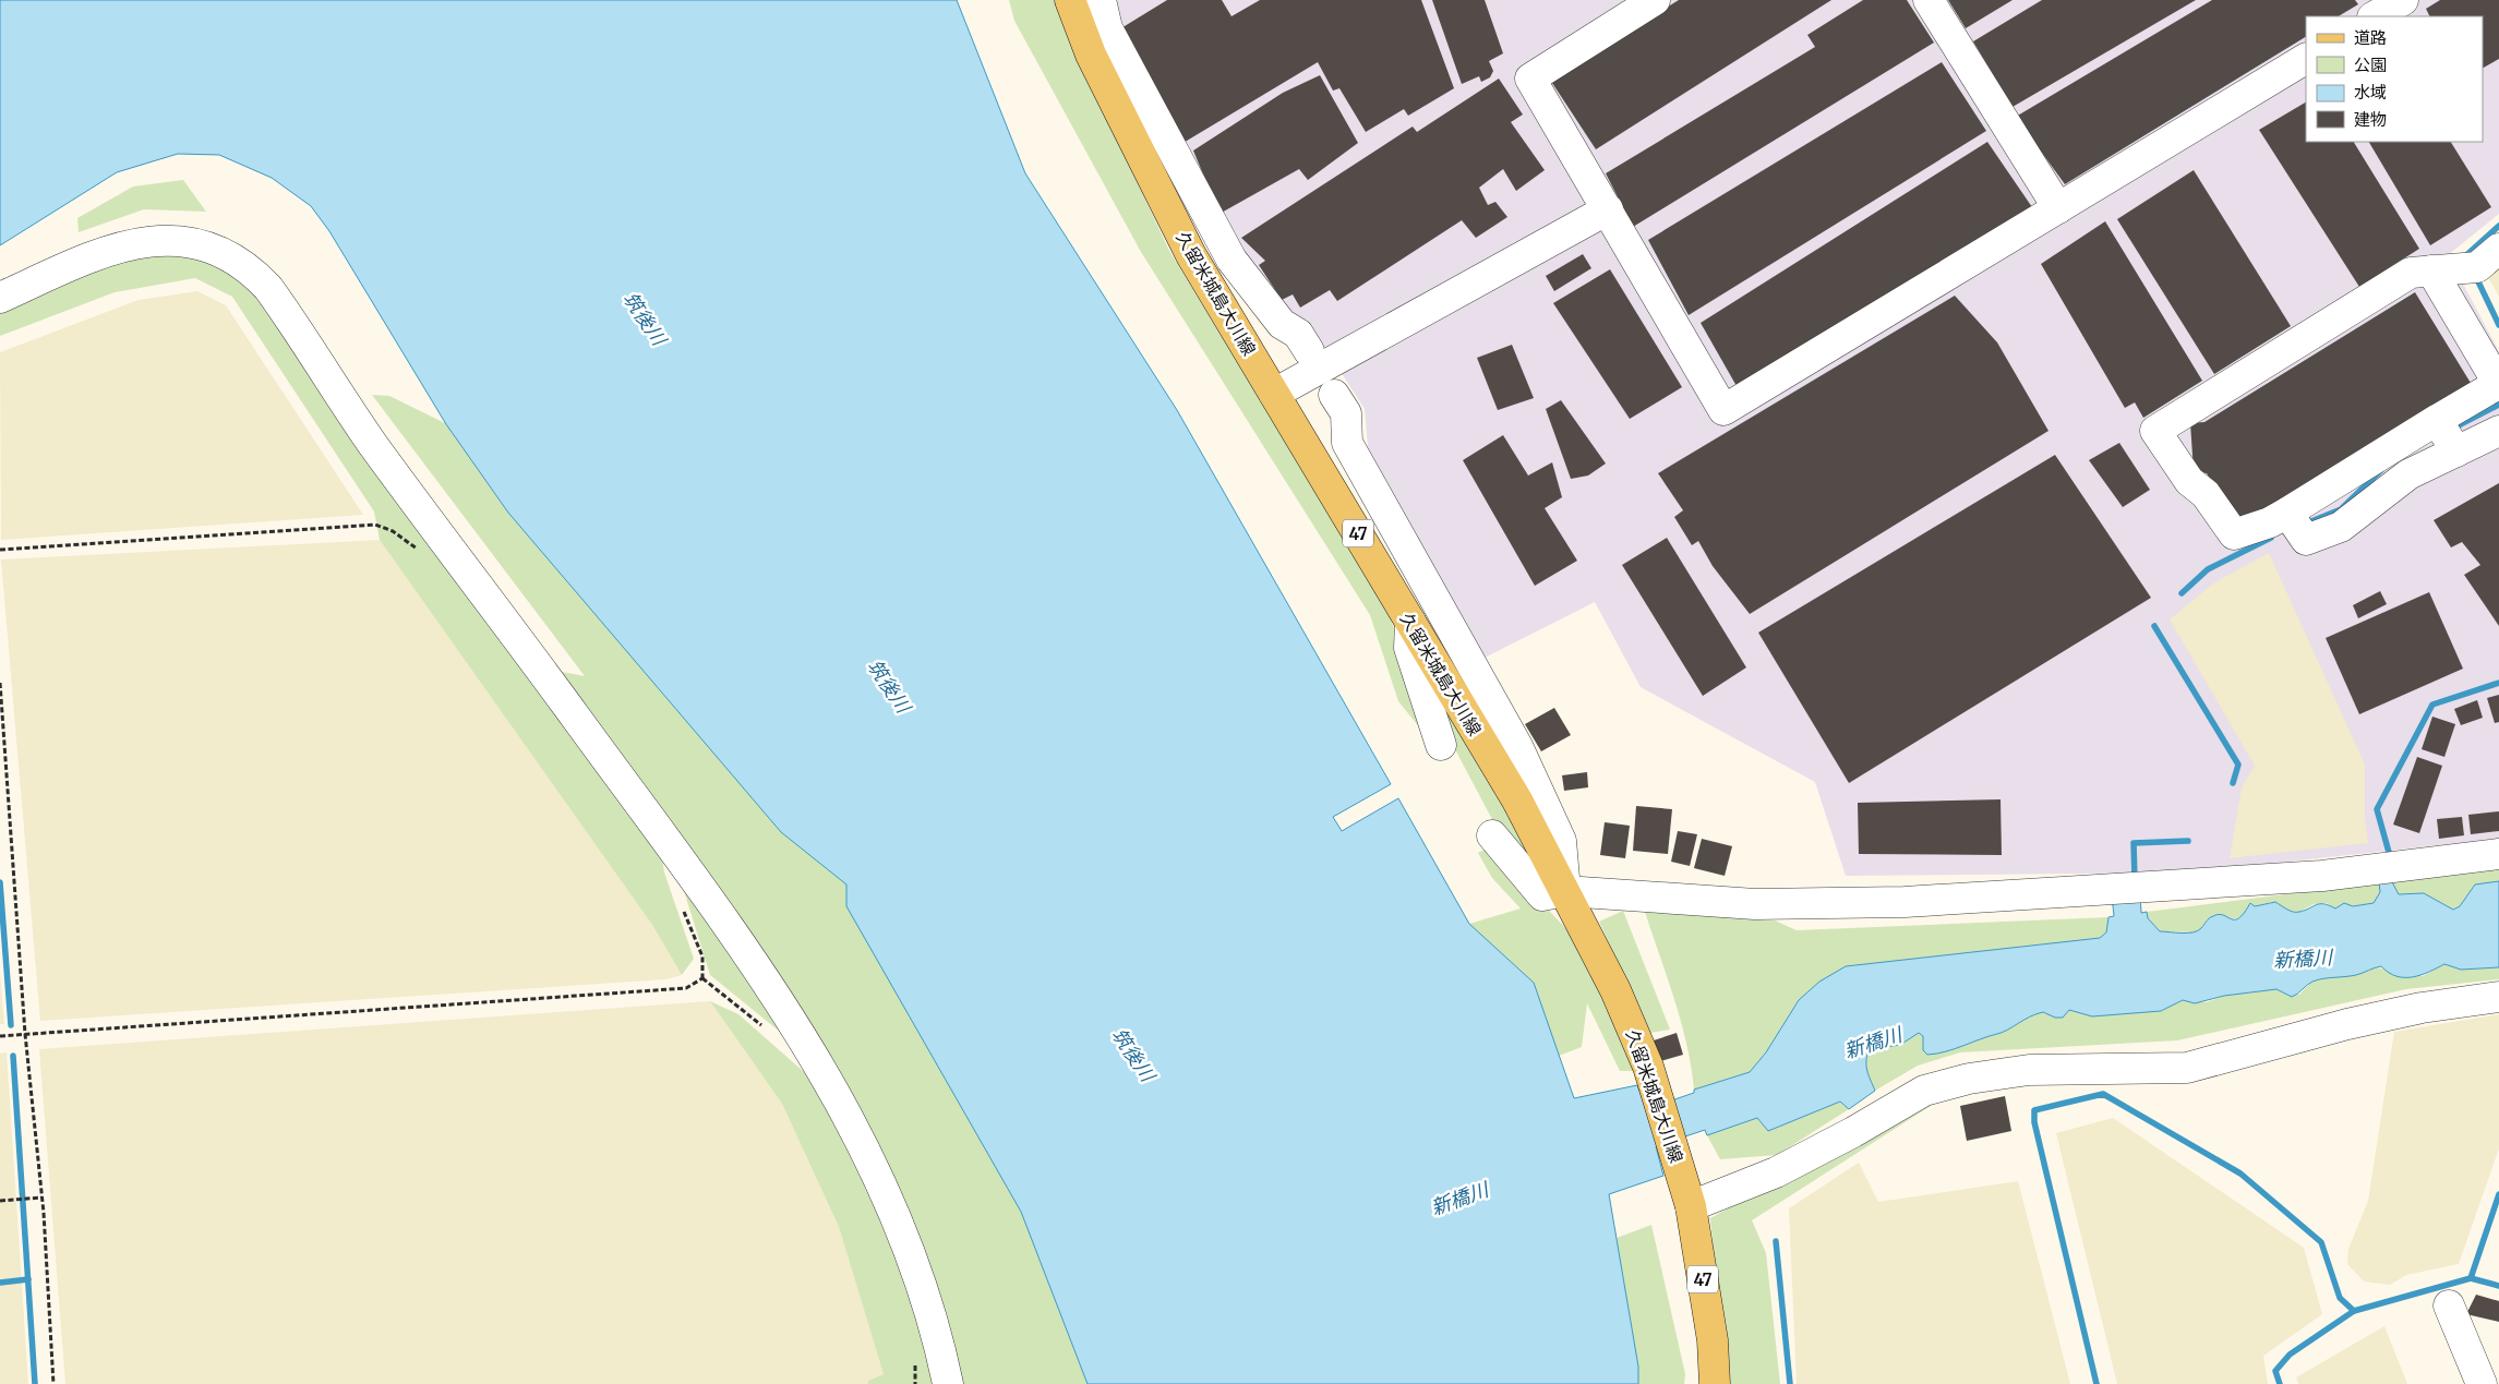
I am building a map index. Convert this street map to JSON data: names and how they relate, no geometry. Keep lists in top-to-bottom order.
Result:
{
  "streets": {
    "main road": ["久留米城島大川線", "47"]
  },
  "water": ["筑後川", "新橋川"],
  "legend": [
    "道路",
    "公園",
    "水域",
    "建物"
  ]
}
